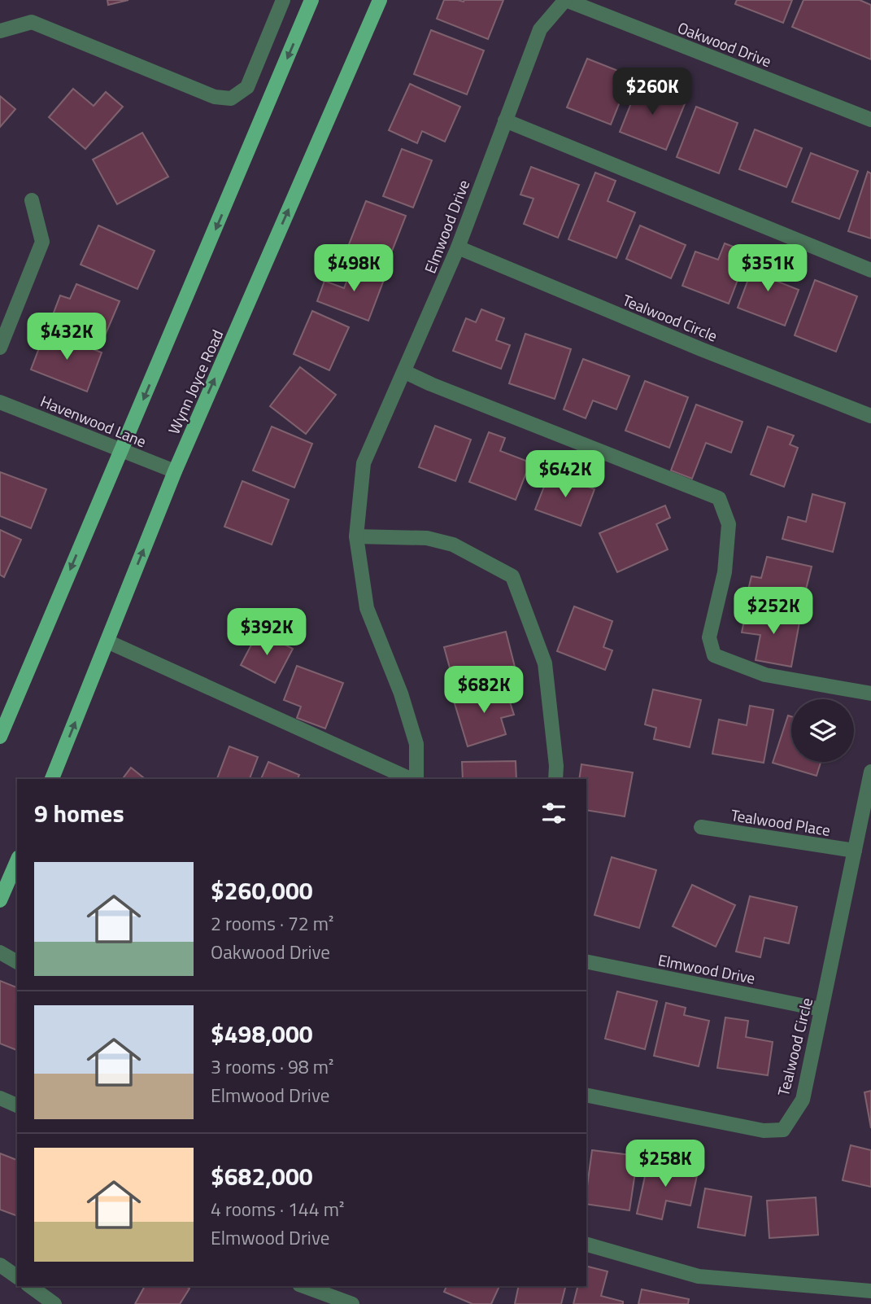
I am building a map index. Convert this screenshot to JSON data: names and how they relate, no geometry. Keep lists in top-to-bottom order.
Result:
{
  "streets": {
    "main road": ["Wynn Joyce Road"],
    "street": [
      "Oakwood Drive",
      "Elmwood Drive",
      "Tealwood Circle",
      "Havenwood Lane",
      "Tealwood Place"
    ]
  },
  "crossings": [
    ["Oakwood Drive", "Elmwood Drive"],
    ["Elmwood Drive", "Tealwood Circle"],
    ["Tealwood Circle", "Tealwood Place"],
    ["Wynn Joyce Road", "Havenwood Lane"]
  ],
  "page": {
    "price": [
      "$260K",
      "$498K",
      "$351K",
      "$432K",
      "$642K",
      "$252K",
      "$392K",
      "$682K",
      "$258K"
    ],
    "heading": "9 homes",
    "list": [
      {
        "name": "$260,000",
        "note": "2 rooms · 72 m² · Oakwood Drive"
      },
      {
        "name": "$498,000",
        "note": "3 rooms · 98 m² · Elmwood Drive"
      },
      {
        "name": "$682,000",
        "note": "4 rooms · 144 m² · Elmwood Drive"
      }
    ]
  }
}
